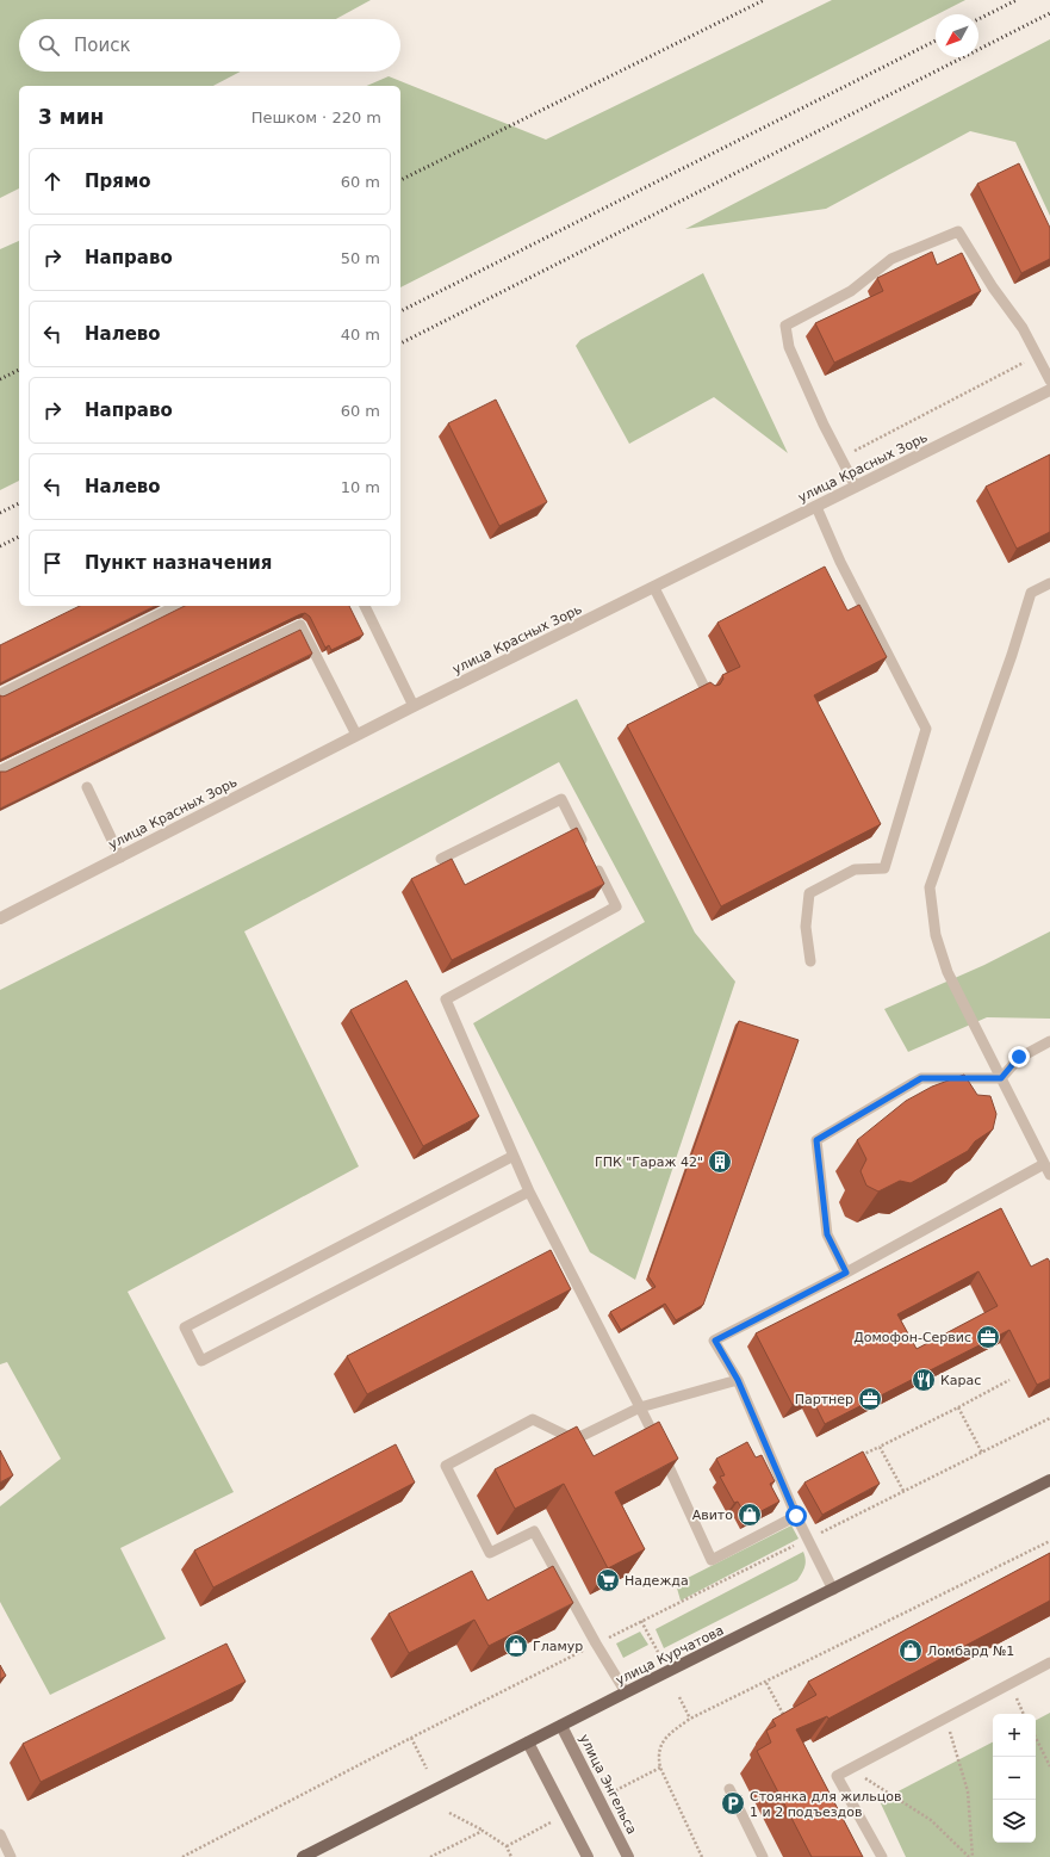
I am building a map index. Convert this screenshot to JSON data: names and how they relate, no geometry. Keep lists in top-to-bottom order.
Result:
{
  "streets": {
    "main road": ["улица Курчатова", "улица Энгельса"],
    "street": ["улица Красных Зорь"]
  },
  "crossings": [
    ["улица Курчатова", "улица Энгельса"]
  ],
  "places": {
    "building": ["ГПК \"Гараж 42\""],
    "office": ["Домофон-Сервис", "Партнер"],
    "restaurant": ["Карас"],
    "shop": ["Авито", "Гламур", "Ломбард №1"],
    "supermarket": ["Надежда"],
    "parking": ["Стоянка для жильцов 1 и 2 подъездов"]
  },
  "north": "bottom left",
  "page": {
    "search": "Поиск",
    "heading": ["3 мин", "Пешком · 220 m"],
    "list": [
      ["Прямо", "60 m"],
      ["Направо", "50 m"],
      ["Налево", "40 m"],
      ["Направо", "60 m"],
      ["Налево", "10 m"],
      "Пункт назначения"
    ],
    "map_buttons": ["+", "−"]
  }
}
